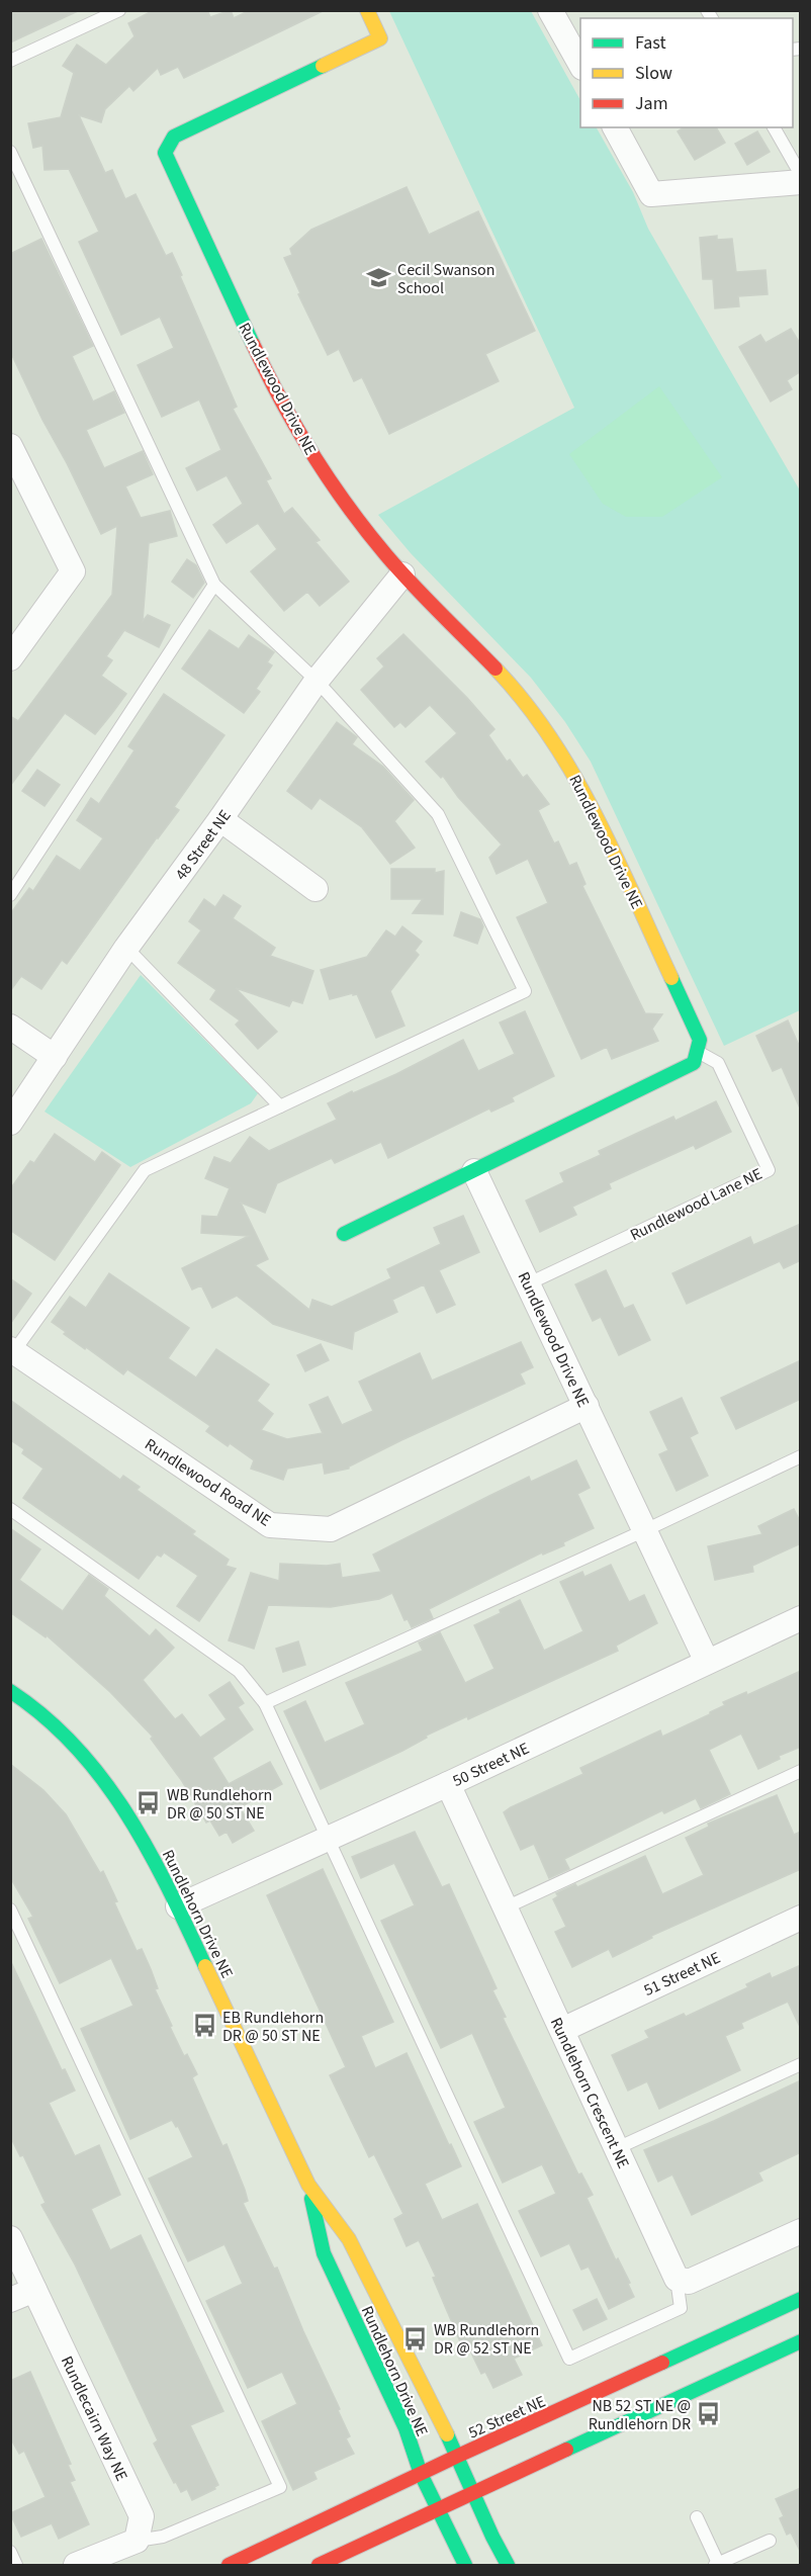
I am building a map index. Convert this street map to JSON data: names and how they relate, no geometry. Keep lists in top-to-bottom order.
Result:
{
  "streets": {
    "street": [
      "Rundlewood Drive NE",
      "48 Street NE",
      "Rundlewood Road NE",
      "50 Street NE",
      "Rundlehorn Drive NE",
      "51 Street NE",
      "Rundlehorn Crescent NE",
      "52 Street NE",
      "Rundlecairn Way NE"
    ],
    "lane": ["Rundlewood Lane NE"]
  },
  "crossings": [
    ["Rundlewood Drive NE", "48 Street NE"],
    ["Rundlewood Drive NE", "Rundlewood Lane NE"],
    ["Rundlewood Drive NE", "Rundlewood Road NE"],
    ["Rundlewood Drive NE", "50 Street NE"],
    ["50 Street NE", "Rundlehorn Drive NE"],
    ["50 Street NE", "Rundlehorn Crescent NE"],
    ["Rundlehorn Drive NE", "52 Street NE"],
    ["51 Street NE", "Rundlehorn Crescent NE"]
  ],
  "places": {
    "school or university": ["Cecil Swanson School"],
    "bus stop": [
      "WB Rundlehorn DR @ 50 ST NE",
      "EB Rundlehorn DR @ 50 ST NE",
      "WB Rundlehorn DR @ 52 ST NE",
      "NB 52 ST NE @ Rundlehorn DR"
    ]
  },
  "legend": ["Fast", "Slow", "Jam"]
}
